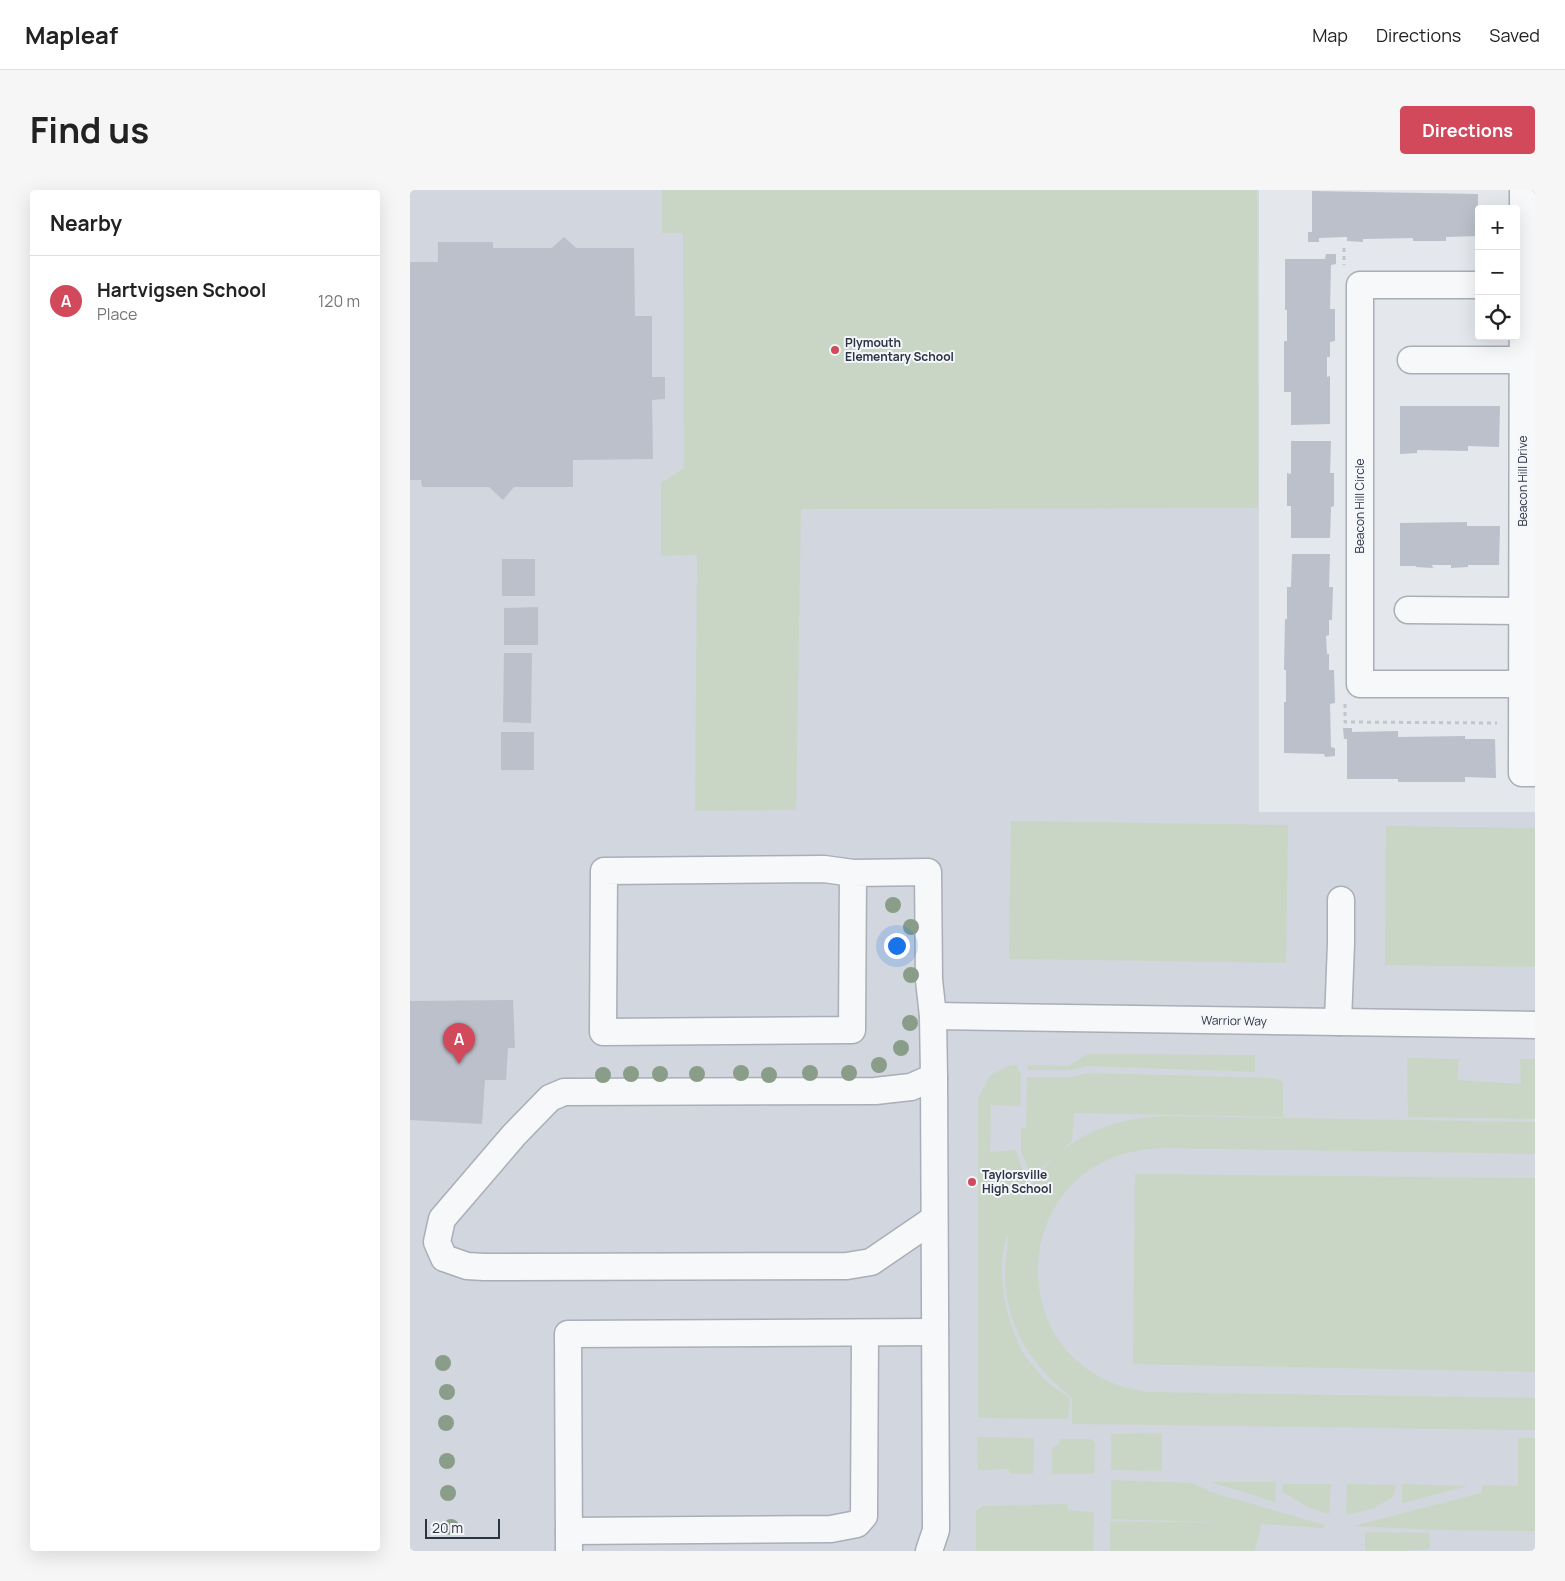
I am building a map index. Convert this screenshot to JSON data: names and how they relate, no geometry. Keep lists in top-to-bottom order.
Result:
{
  "streets": {
    "street": ["Beacon Hill Drive", "Beacon Hill Circle", "Warrior Way"]
  },
  "crossings": [
    ["Beacon Hill Drive", "Beacon Hill Circle"]
  ],
  "places": ["Plymouth Elementary School", "Taylorsville High School"],
  "scale_bar": "20 m",
  "page": {
    "header": "Mapleaf",
    "nav": ["Map", "Directions", "Saved"],
    "title": "Find us",
    "buttons": "Directions",
    "heading": "Nearby",
    "map_buttons": ["+", "−"],
    "list": [
      {
        "mark": "A",
        "name": "Hartvigsen School",
        "note": "Place",
        "value": "120 m"
      }
    ],
    "pins": "A",
    "scale": "20 m"
  }
}
